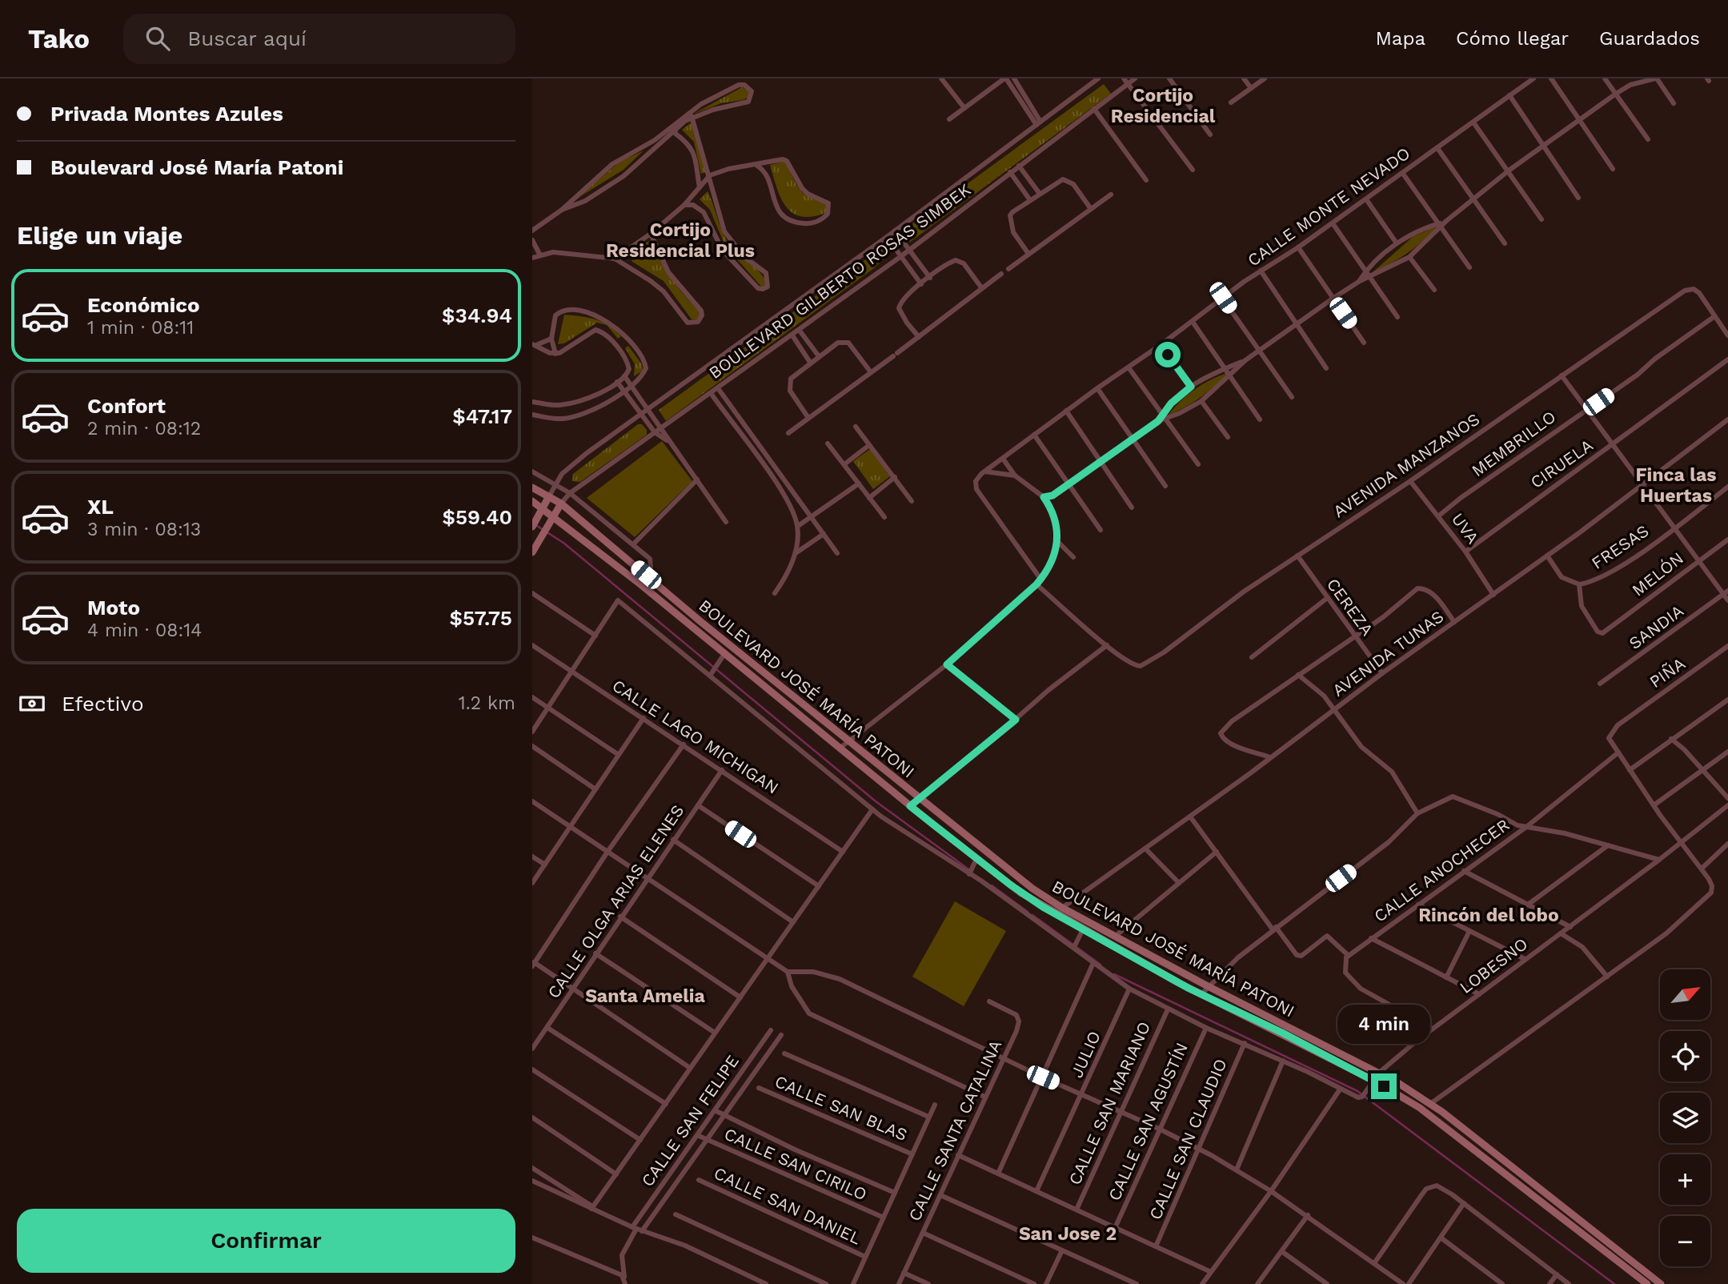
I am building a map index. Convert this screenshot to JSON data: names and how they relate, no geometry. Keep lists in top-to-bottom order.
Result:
{
  "streets": {
    "main road": ["BOULEVARD JOSÉ MARÍA PATONI"],
    "street": [
      "CALLE MONTE NEVADO",
      "BOULEVARD GILBERTO ROSAS SIMBEK",
      "MEMBRILLO",
      "CIRUELA",
      "AVENIDA MANZANOS",
      "UVA",
      "FRESAS",
      "MELÓN",
      "CEREZA",
      "SANDIA",
      "AVENIDA TUNAS",
      "PIÑA",
      "CALLE LAGO MICHIGAN",
      "CALLE ANOCHECER",
      "CALLE OLGA ARIAS ELENES",
      "LOBESNO",
      "JULIO",
      "CALLE SAN MARIANO",
      "CALLE SAN BLAS",
      "CALLE SAN FELIPE",
      "CALLE SAN AGUSTÍN",
      "CALLE SANTA CATALINA",
      "CALLE SAN CLAUDIO",
      "CALLE SAN CIRILO",
      "CALLE SAN DANIEL"
    ]
  },
  "crossings": [
    ["BOULEVARD GILBERTO ROSAS SIMBEK", "BOULEVARD JOSÉ MARÍA PATONI"],
    ["MEMBRILLO", "AVENIDA MANZANOS"],
    ["MEMBRILLO", "UVA"],
    ["CIRUELA", "UVA"],
    ["AVENIDA MANZANOS", "UVA"],
    ["AVENIDA MANZANOS", "CEREZA"],
    ["UVA", "AVENIDA TUNAS"],
    ["FRESAS", "MELÓN"],
    ["CEREZA", "AVENIDA TUNAS"],
    ["AVENIDA TUNAS", "BOULEVARD JOSÉ MARÍA PATONI"],
    ["PIÑA", "CALLE ANOCHECER"],
    ["BOULEVARD JOSÉ MARÍA PATONI", "LOBESNO"],
    ["CALLE LAGO MICHIGAN", "CALLE OLGA ARIAS ELENES"],
    ["CALLE SAN FELIPE", "CALLE SAN CIRILO"]
  ],
  "districts": [
    "Cortijo Residencial",
    "Cortijo Residencial Plus",
    "Finca las Huertas",
    "Rincón del lobo",
    "Santa Amelia",
    "San Jose 2"
  ],
  "north": "top right",
  "page": {
    "header": "Tako",
    "search": "Buscar aquí",
    "nav": ["Mapa", "Cómo llegar", "Guardados"],
    "banner": ["Privada Montes Azules", "Boulevard José María Patoni"],
    "heading": "Elige un viaje",
    "list": [
      {
        "name": "Económico",
        "note": "1 min · 08:11",
        "value": "$34.94"
      },
      {
        "name": "Confort",
        "note": "2 min · 08:12",
        "value": "$47.17"
      },
      {
        "name": "XL",
        "note": "3 min · 08:13",
        "value": "$59.40"
      },
      {
        "name": "Moto",
        "note": "4 min · 08:14",
        "value": "$57.75"
      }
    ],
    "pay": ["Efectivo", "1.2 km"],
    "map_buttons": ["+", "−"],
    "bubble": "4 min",
    "buttons": "Confirmar"
  }
}
